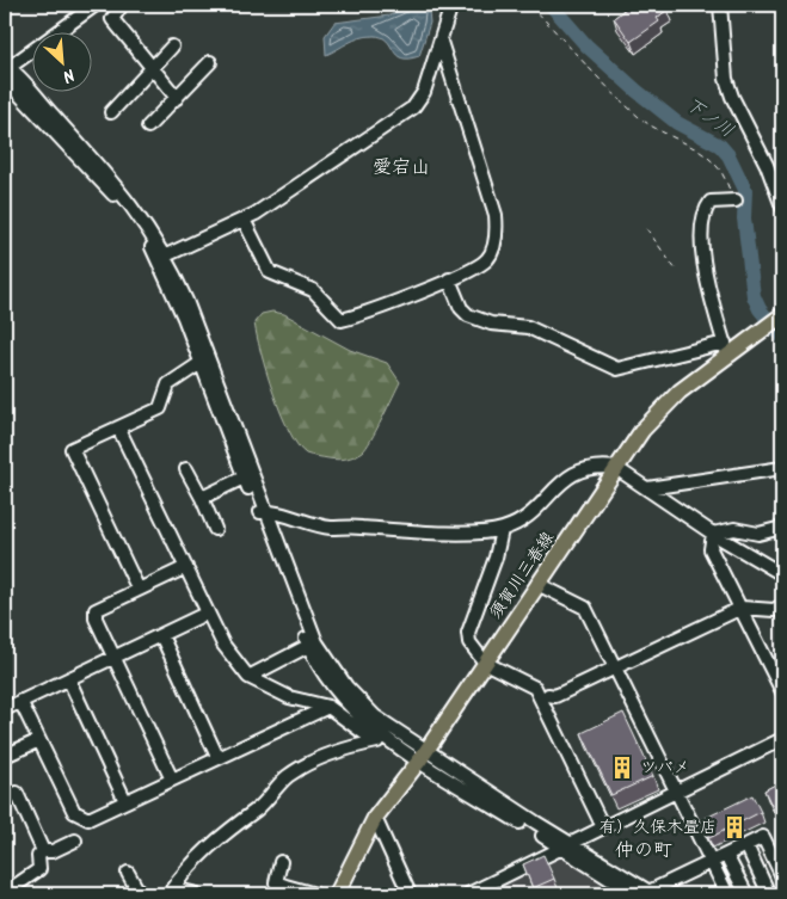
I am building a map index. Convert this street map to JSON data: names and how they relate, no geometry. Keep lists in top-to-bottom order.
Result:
{
  "streets": {
    "main road": ["須賀川三春線"]
  },
  "districts": ["愛宕山", "仲の町"],
  "water": ["下ノ川"],
  "places": {
    "building": ["ツバメ", "有）久保木畳店"]
  },
  "north": "bottom right"
}
